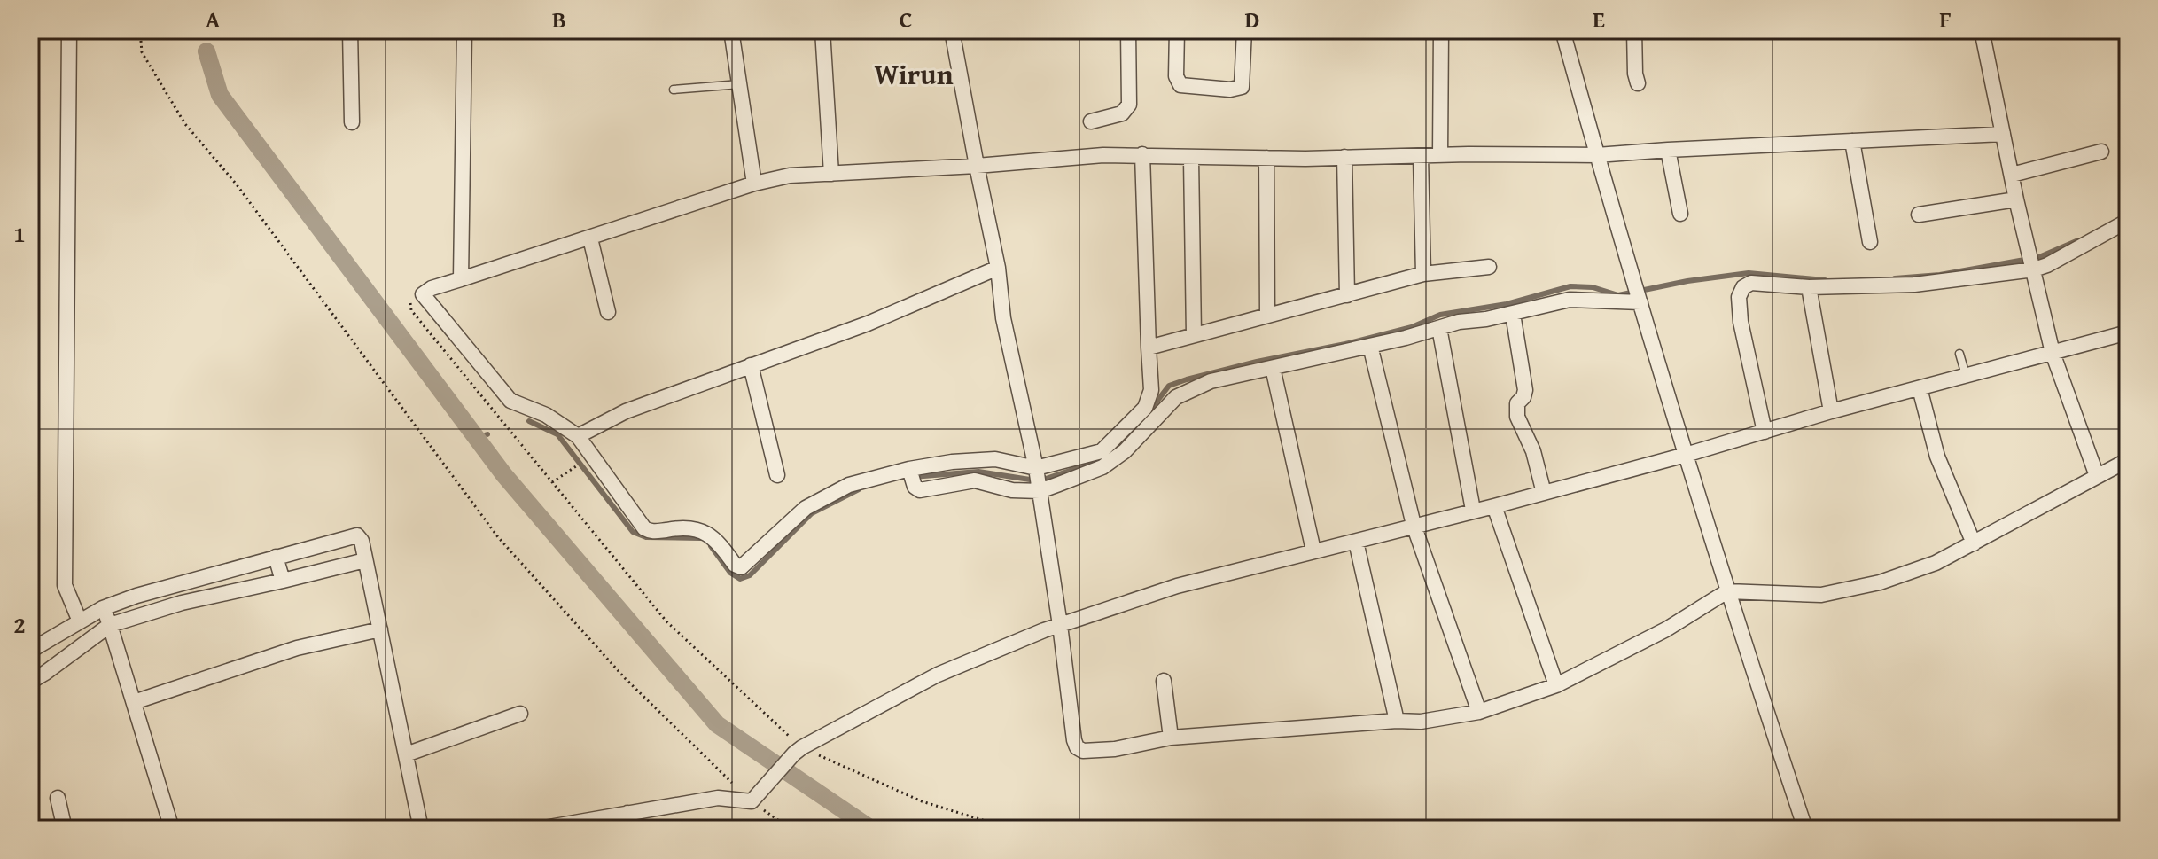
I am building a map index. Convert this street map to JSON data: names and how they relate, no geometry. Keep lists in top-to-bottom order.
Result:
{
  "districts": ["Wirun"],
  "grid": {
    "columns": [
      "A",
      "B",
      "C",
      "D",
      "E",
      "F"
    ],
    "rows": ["1", "2"]
  }
}
